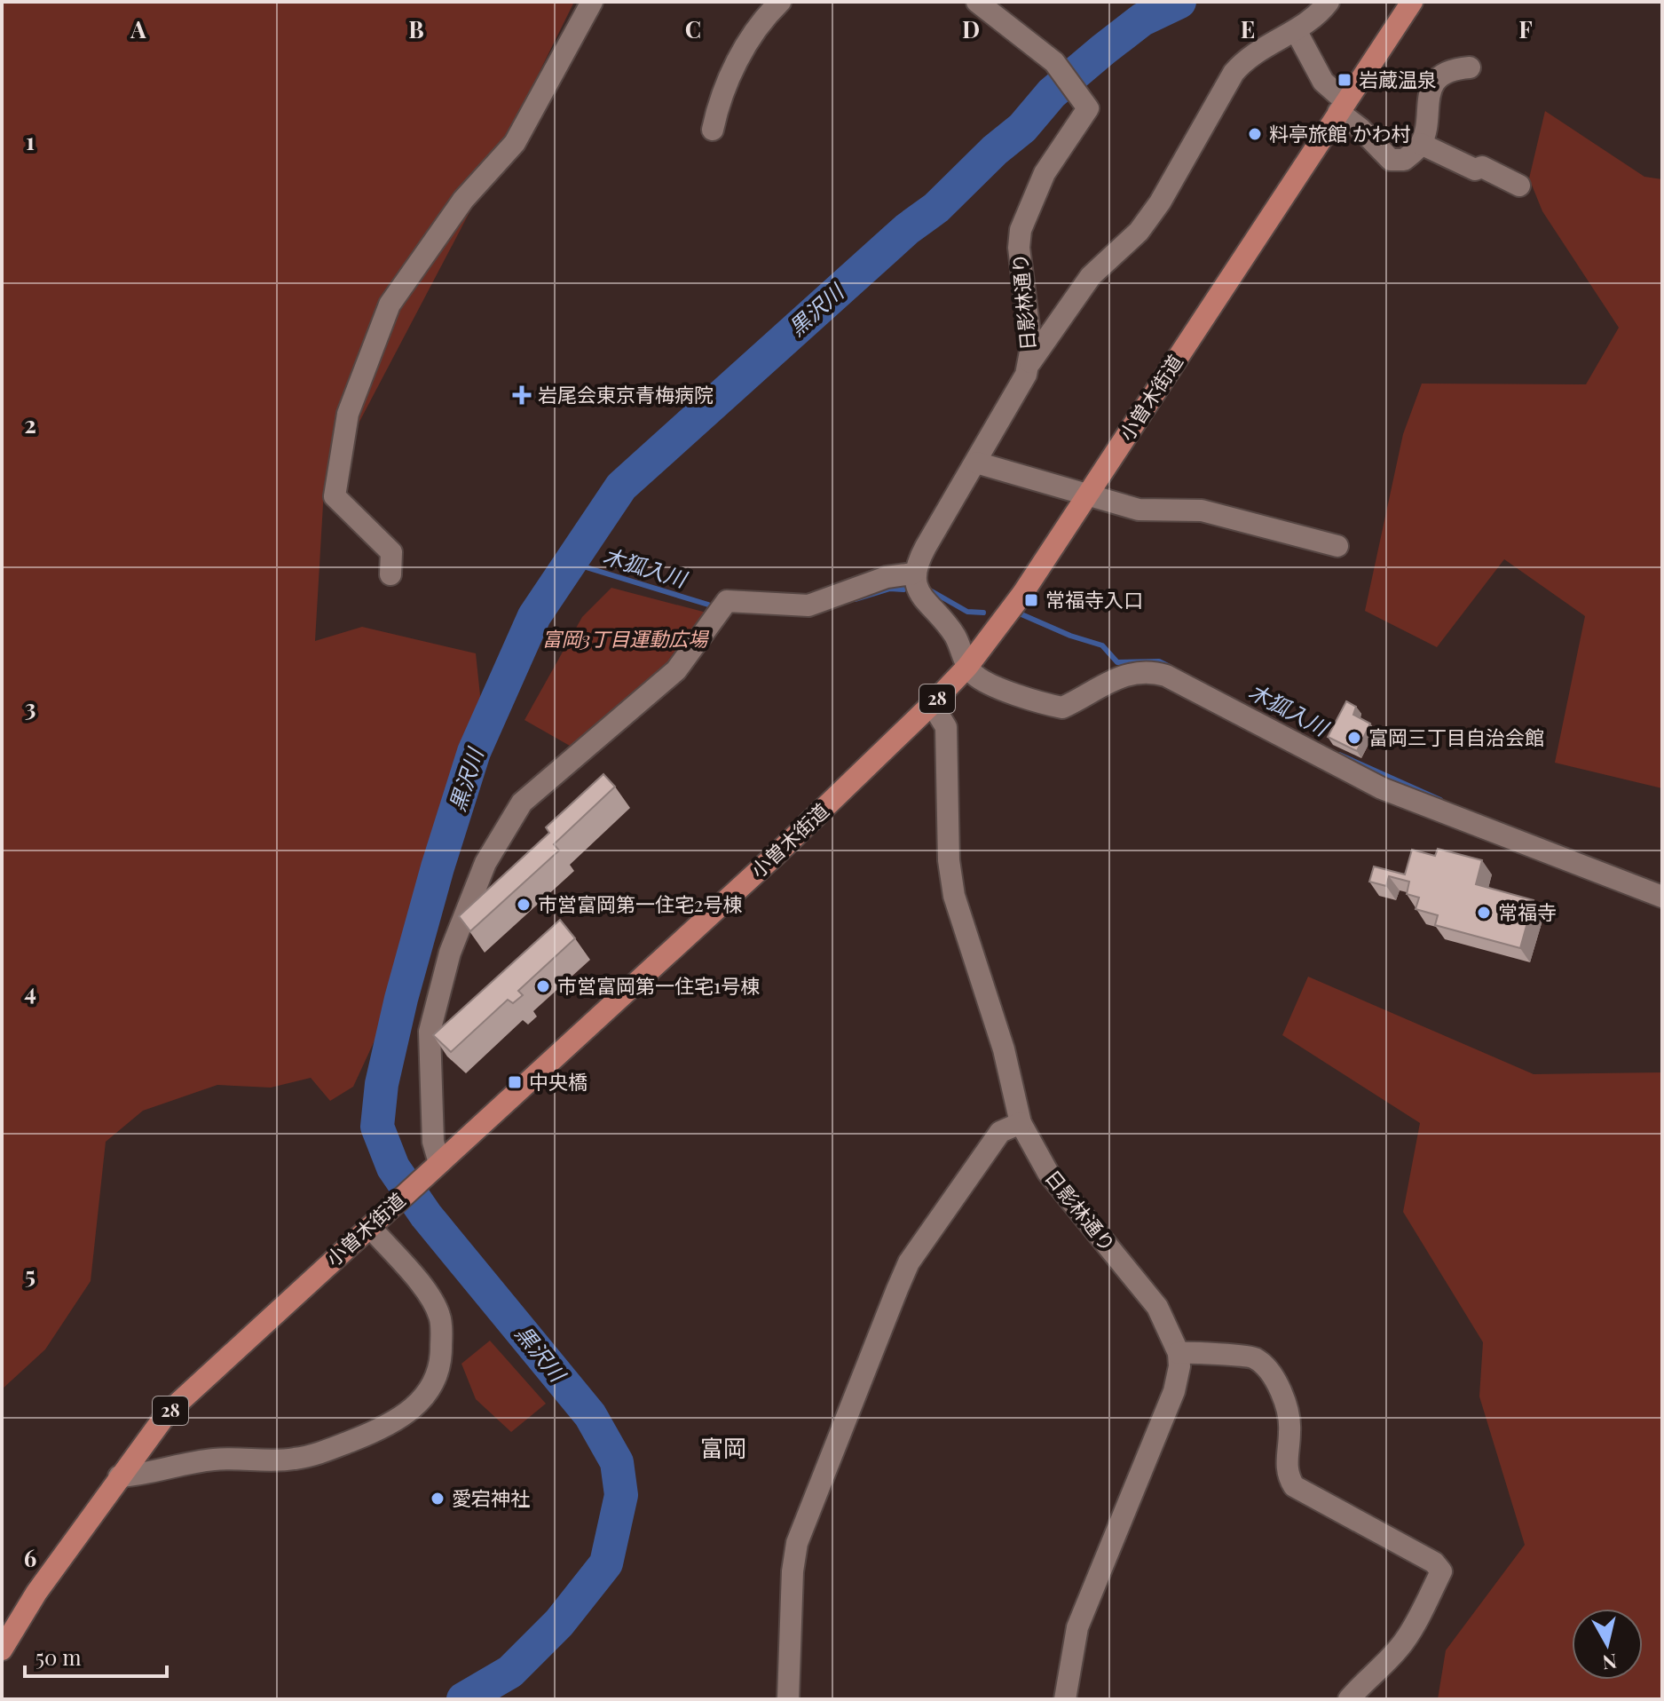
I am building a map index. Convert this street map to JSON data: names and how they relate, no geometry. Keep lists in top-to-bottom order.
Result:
{
  "streets": {
    "main road": ["小曽木街道", "28"],
    "street": ["日影林通り"]
  },
  "crossings": [
    ["日影林通り", "小曽木街道"]
  ],
  "districts": ["富岡"],
  "water": ["黒沢川", "木狐入川"],
  "parks": ["富岡3丁目運動広場"],
  "places": {
    "transit": ["岩蔵温泉", "常福寺入口", "中央橋"],
    "other": [
      "料亭旅館 かわ村",
      "富岡三丁目自治会館",
      "市営富岡第一住宅2号棟",
      "常福寺",
      "市営富岡第一住宅1号棟",
      "愛宕神社"
    ],
    "health": ["岩尾会東京青梅病院"]
  },
  "scale_bar": "50 m",
  "north": "bottom",
  "grid": {
    "columns": [
      "A",
      "B",
      "C",
      "D",
      "E",
      "F"
    ],
    "rows": [
      "1",
      "2",
      "3",
      "4",
      "5",
      "6"
    ]
  }
}
